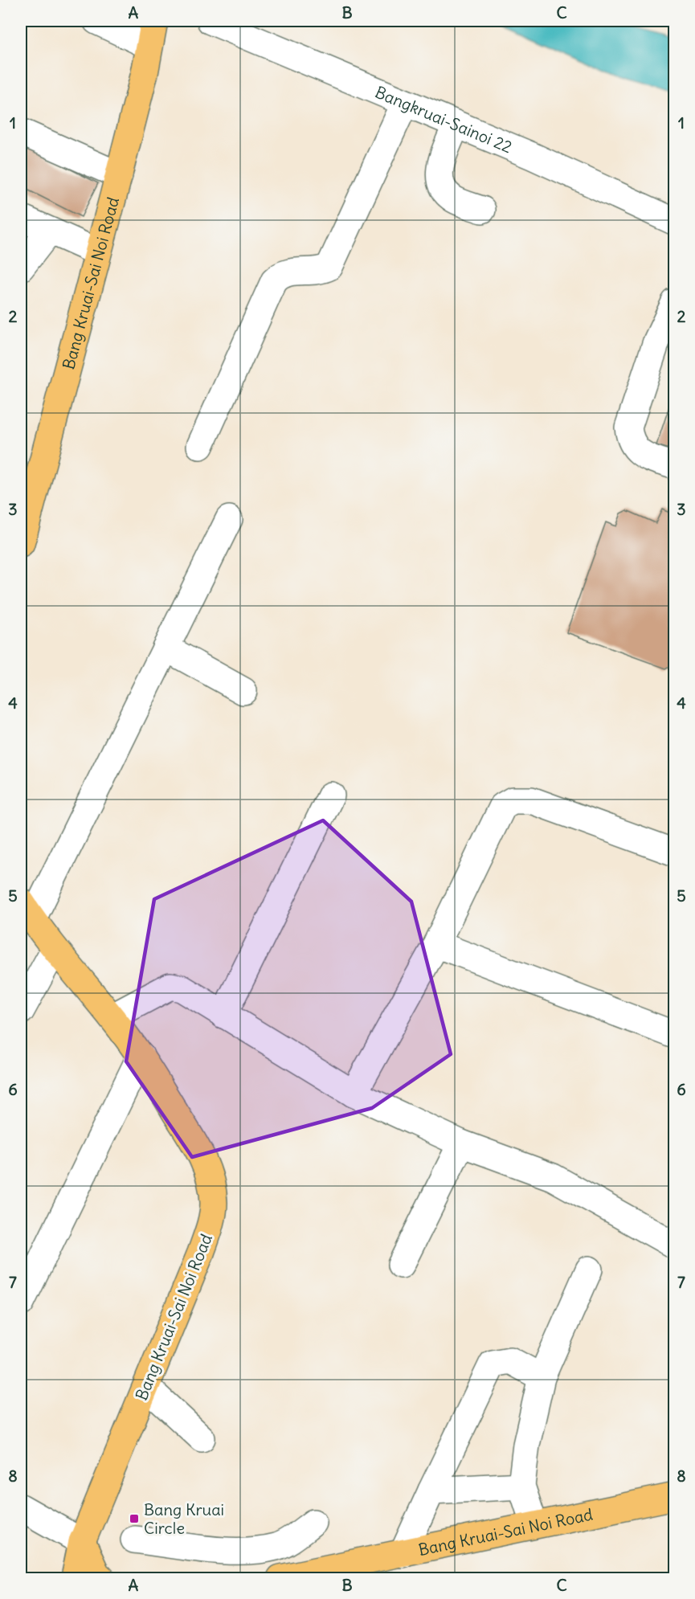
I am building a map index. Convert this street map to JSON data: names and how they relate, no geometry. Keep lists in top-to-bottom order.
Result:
{
  "streets": {
    "main road": ["Bang Kruai-Sai Noi Road"],
    "street": ["Bangkruai-Sainoi 22"]
  },
  "places": {
    "transit": ["Bang Kruai Circle"]
  },
  "grid": {
    "columns": ["A", "B", "C"],
    "rows": [
      "1",
      "2",
      "3",
      "4",
      "5",
      "6",
      "7",
      "8"
    ]
  }
}
